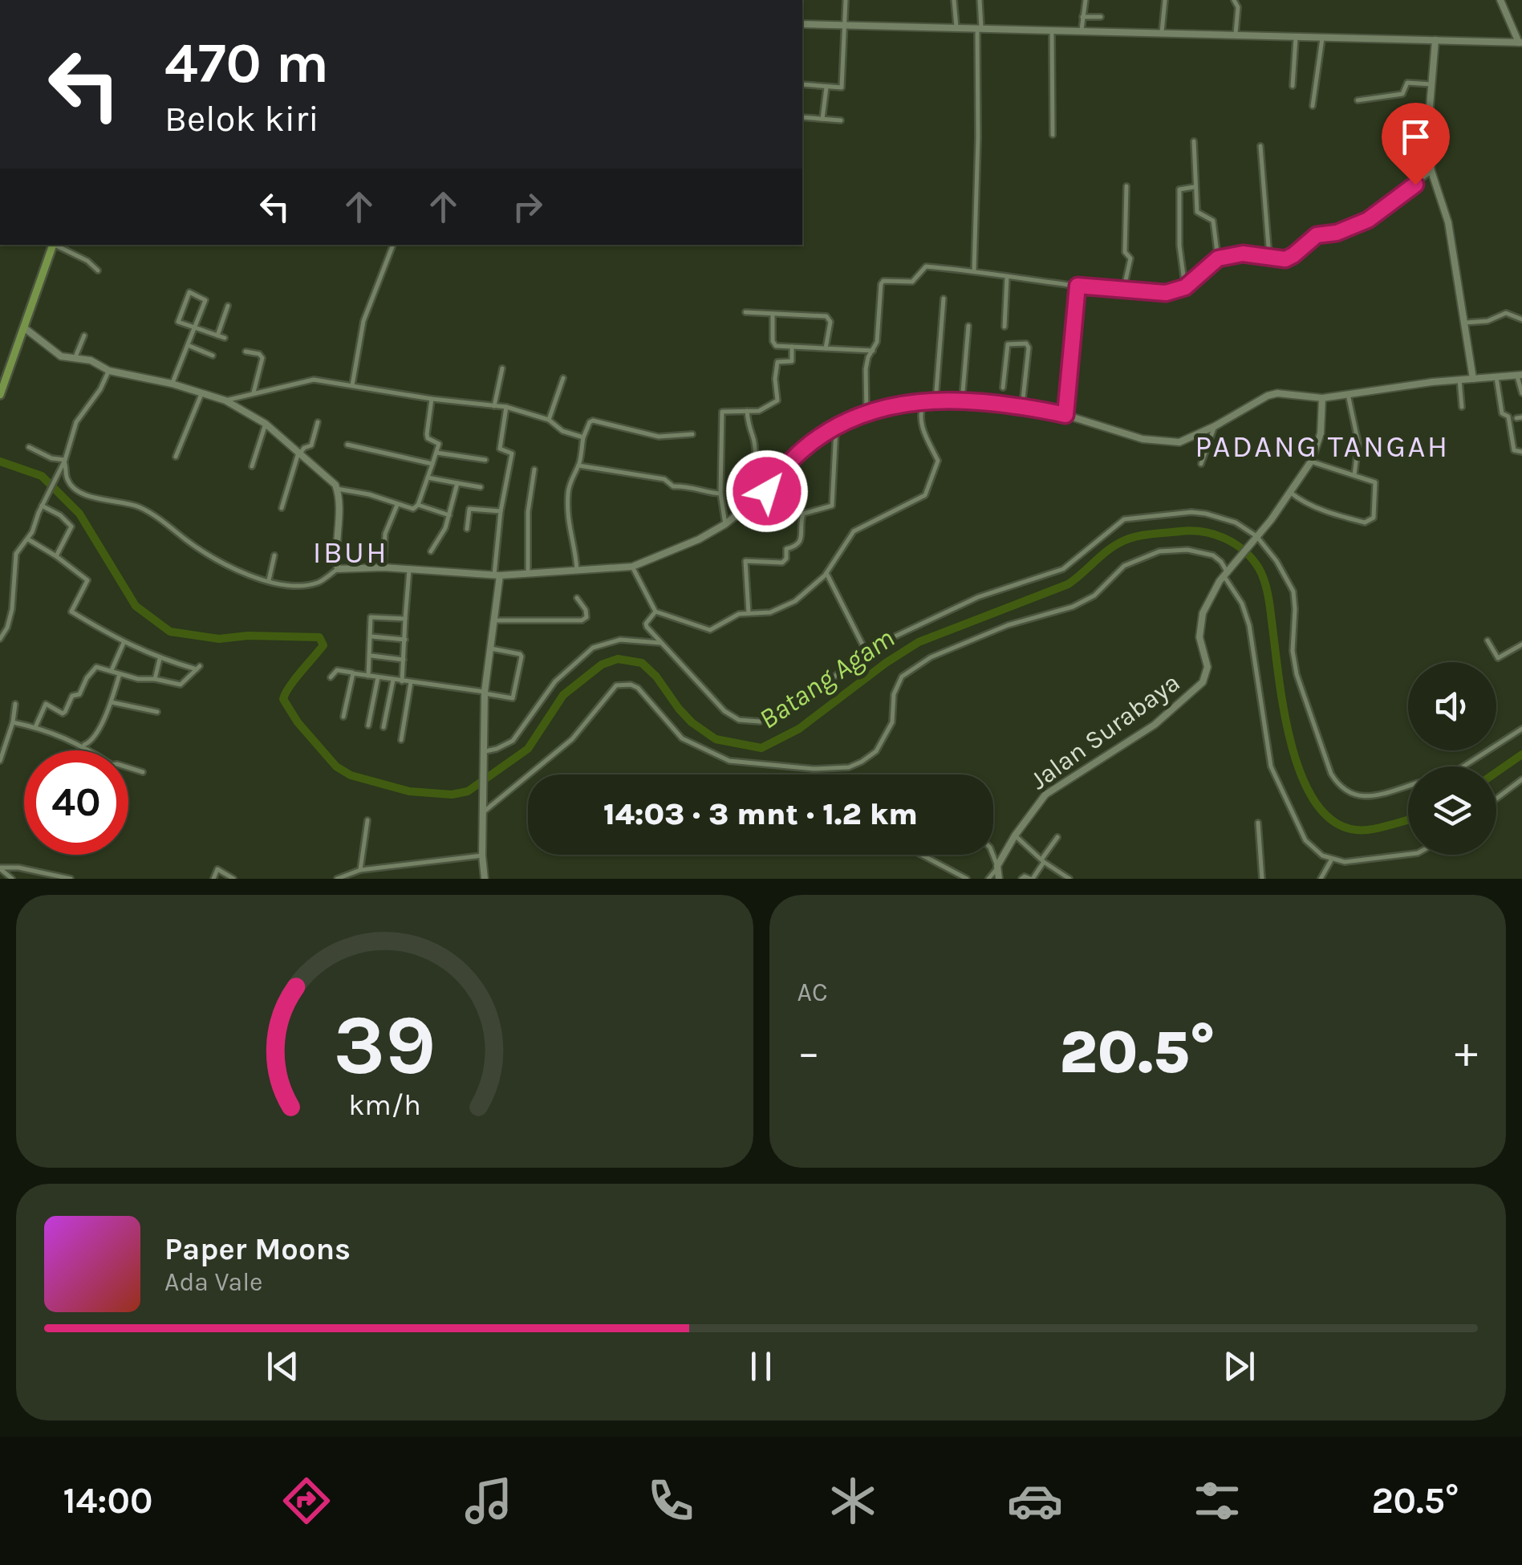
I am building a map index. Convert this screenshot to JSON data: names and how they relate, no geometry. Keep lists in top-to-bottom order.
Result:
{
  "streets": {
    "street": ["Jalan Surabaya"]
  },
  "districts": ["PADANG TANGAH", "IBUH"],
  "water": ["Batang Agam"],
  "page": {
    "turn": ["470 m", "Belok kiri"],
    "limit": "40",
    "trip": "14:03 · 3 mnt · 1.2 km",
    "tile": "AC",
    "heat": ["−", "20.5°", "+"],
    "song": ["Paper Moons", "Ada Vale"],
    "tabs": ["14:00", "20.5°"],
    "gauge": ["39", "km/h"]
  }
}
